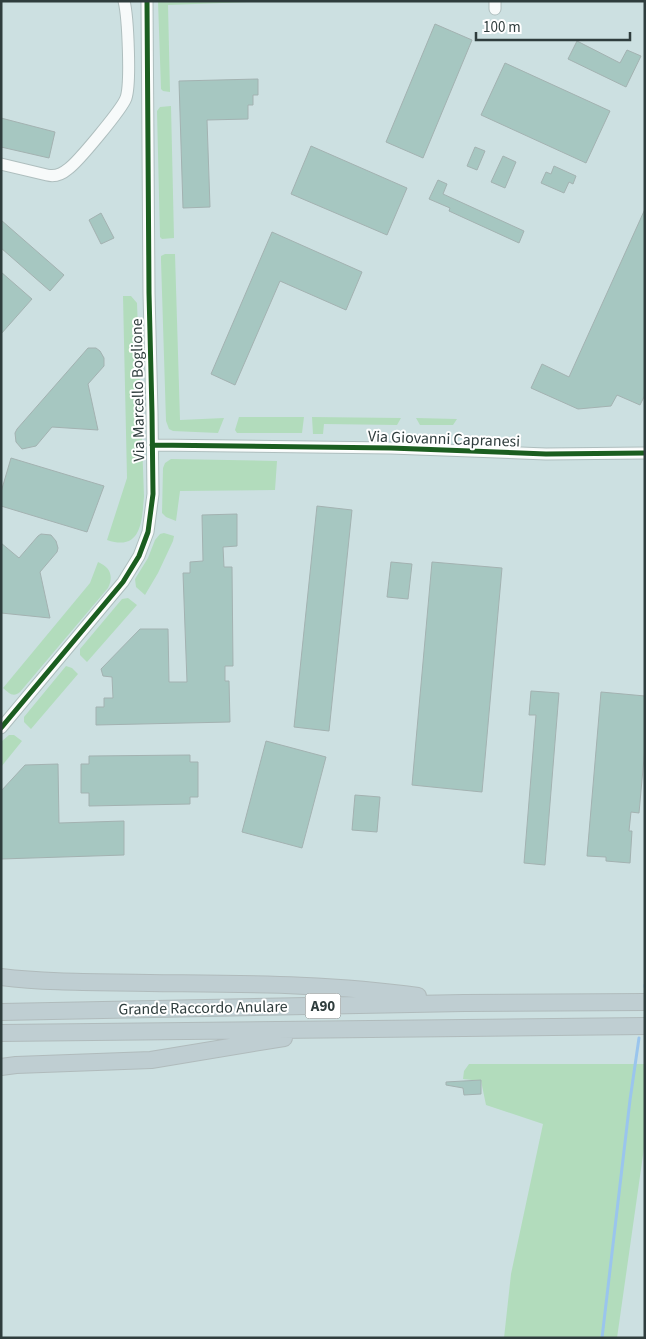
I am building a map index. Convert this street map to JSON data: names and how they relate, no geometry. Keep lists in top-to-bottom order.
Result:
{
  "streets": {
    "highway": ["A90", "Grande Raccordo Anulare"],
    "street": ["Via Marcello Boglione", "Via Giovanni Capranesi"]
  },
  "crossings": [
    ["Via Marcello Boglione", "Via Giovanni Capranesi"]
  ],
  "scale_bar": "100 m"
}
